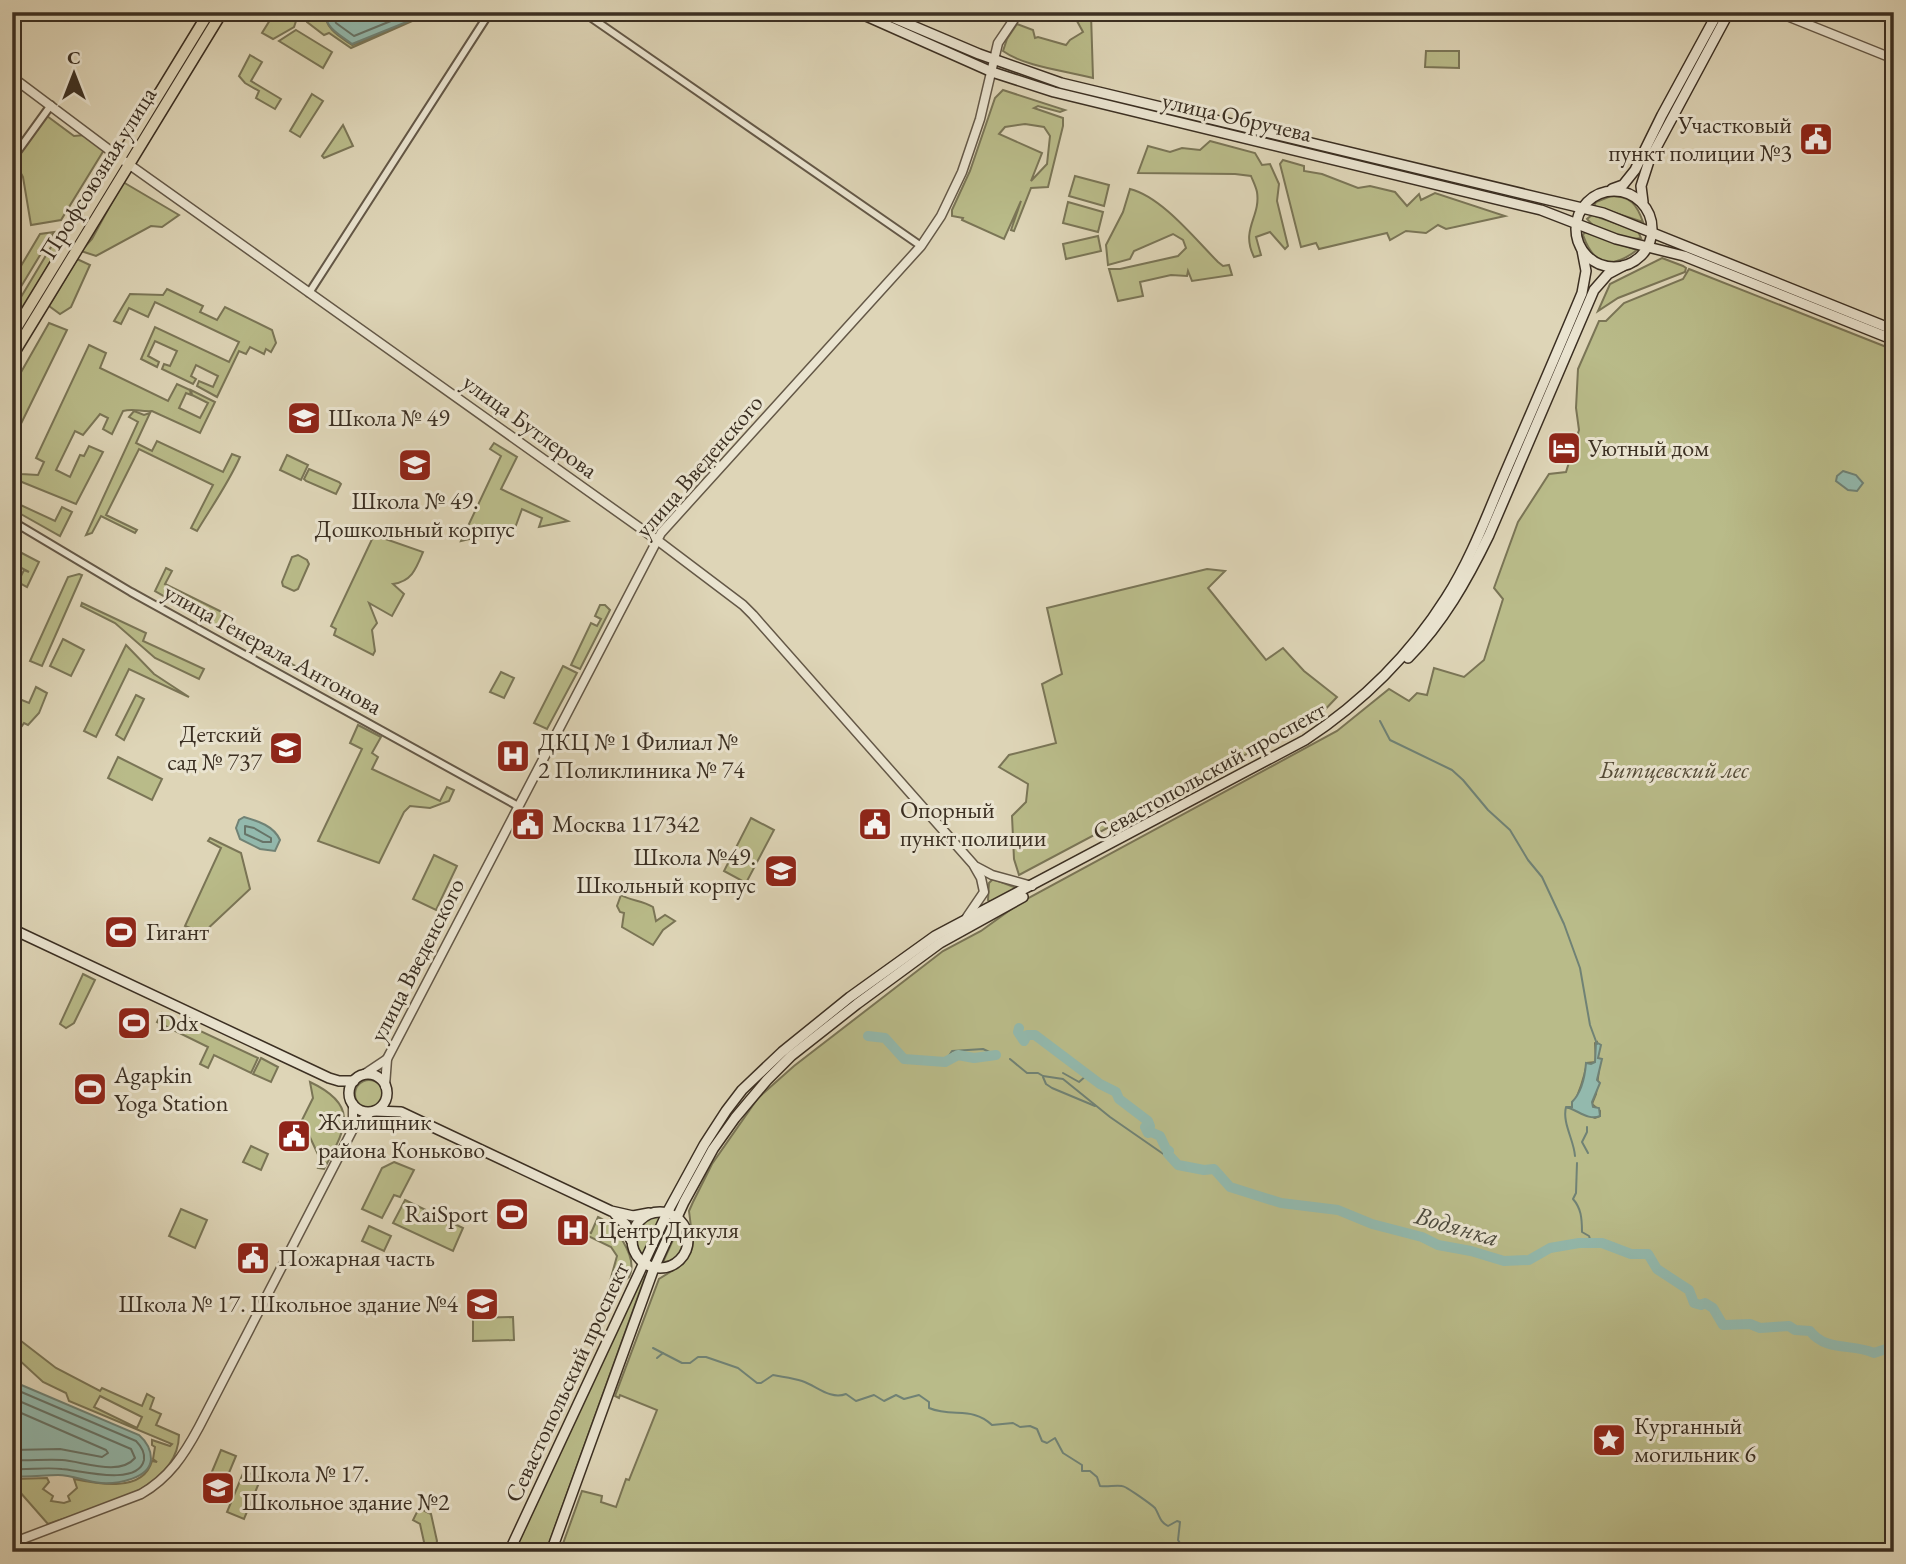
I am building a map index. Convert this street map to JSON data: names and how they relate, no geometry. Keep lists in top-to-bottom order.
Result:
{
  "streets": {
    "main road": ["улица Обручева", "Профсоюзная улица", "Севастопольский проспект"],
    "street": ["улица Бутлерова", "улица Введенского", "улица Генерала Антонова"]
  },
  "crossings": [
    ["улица Обручева", "улица Введенского"],
    ["улица Обручева", "Севастопольский проспект"],
    ["Профсоюзная улица", "улица Бутлерова"],
    ["улица Бутлерова", "улица Введенского"],
    ["улица Бутлерова", "Севастопольский проспект"],
    ["улица Введенского", "улица Генерала Антонова"]
  ],
  "water": ["Водянка"],
  "parks": ["Битцевский лес"],
  "places": {
    "public building": [
      "Участковый пункт полиции №3",
      "Москва 117342",
      "Опорный пункт полиции",
      "Жилищник района Коньково",
      "Пожарная часть"
    ],
    "school or university": [
      "Школа № 49",
      "Школа № 49. Дошкольный корпус",
      "Детский сад № 737",
      "Школа №49. Школьный корпус",
      "Школа № 17. Школьное здание №4",
      "Школа № 17. Школьное здание №2"
    ],
    "hotel": ["Уютный дом"],
    "hospital": ["ДКЦ № 1 Филиал № 2 Поликлиника № 74", "Центр Дикуля"],
    "sports": [
      "Гигант",
      "Ddx",
      "Agapkin Yoga Station",
      "RaiSport"
    ],
    "place": ["Курганный могильник 6"]
  },
  "north": "top"
}
